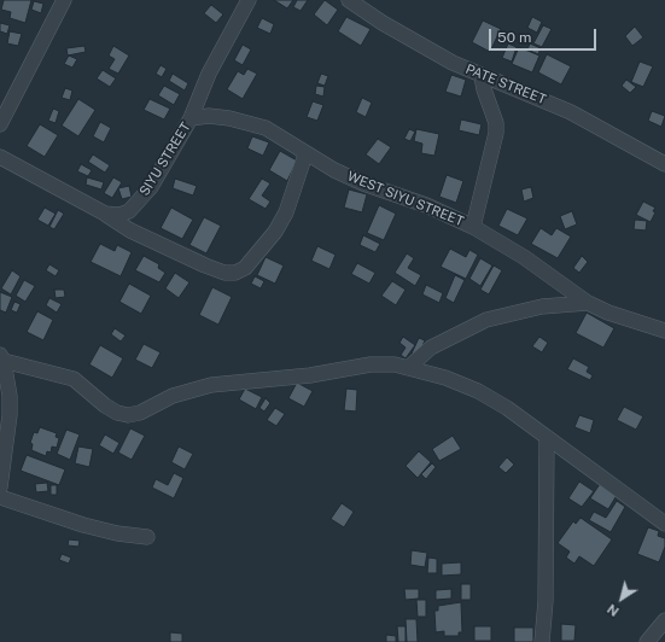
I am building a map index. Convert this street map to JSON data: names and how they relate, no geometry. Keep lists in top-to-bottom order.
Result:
{
  "streets": {
    "street": ["PATE STREET", "SIYU STREET", "WEST SIYU STREET"]
  },
  "crossings": [
    ["SIYU STREET", "WEST SIYU STREET"]
  ],
  "scale_bar": "50 m",
  "north": "bottom left"
}
